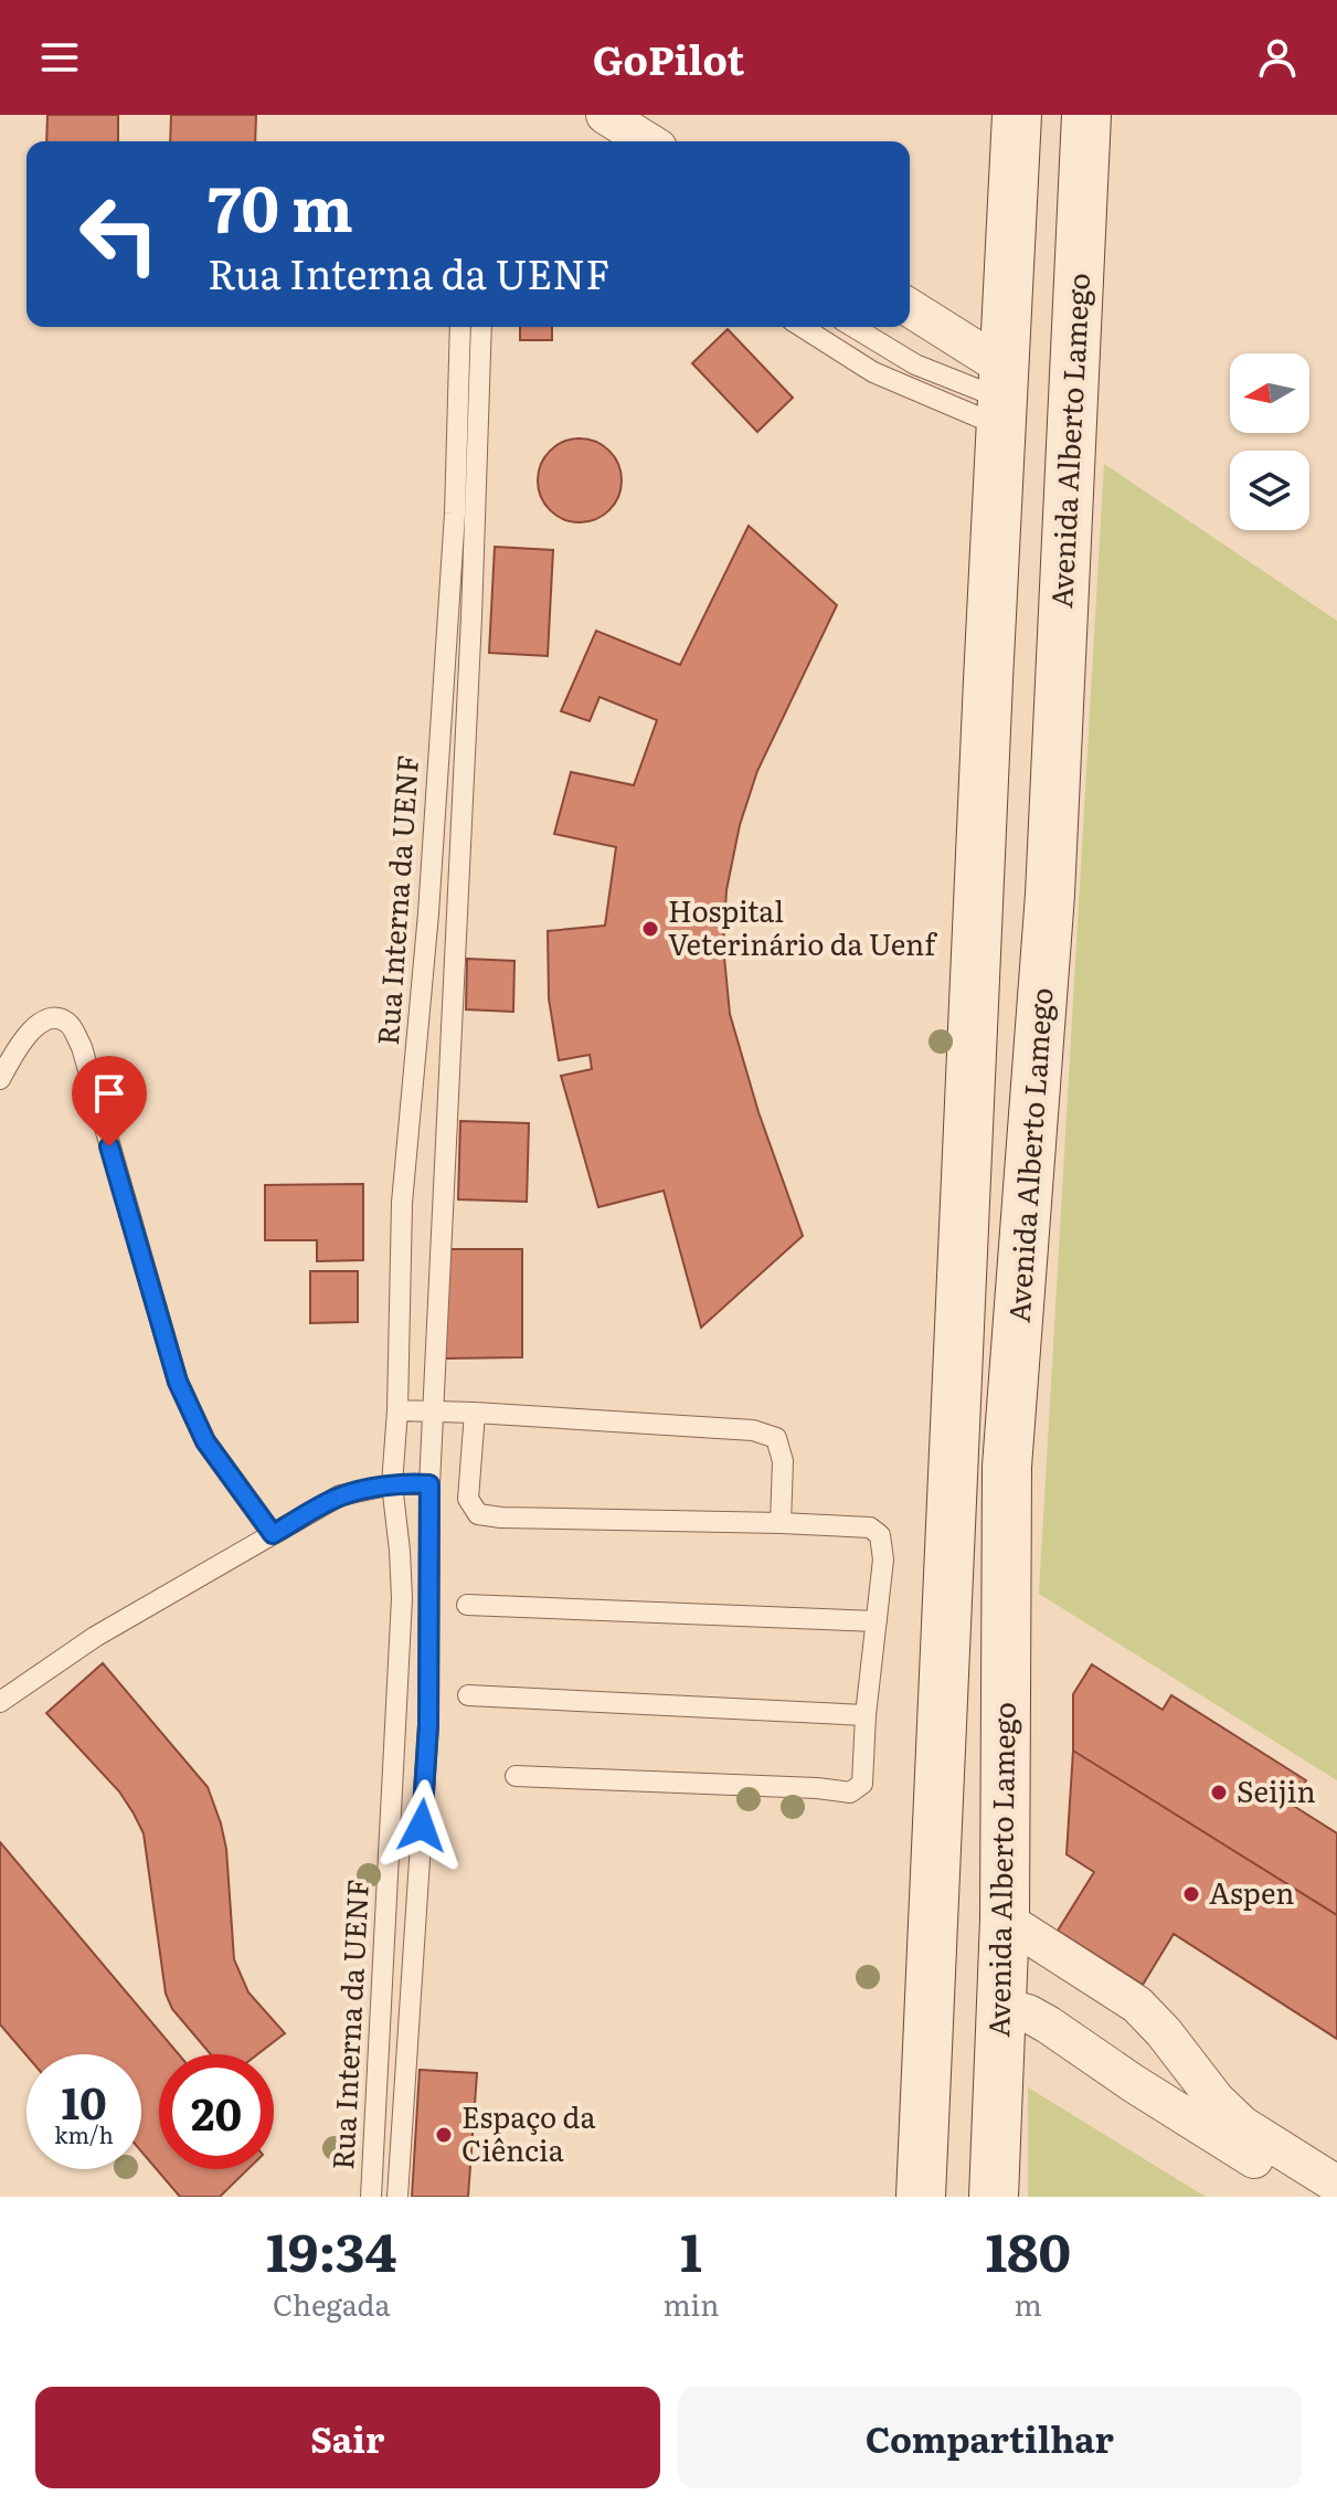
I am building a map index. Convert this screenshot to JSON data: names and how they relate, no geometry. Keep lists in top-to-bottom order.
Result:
{
  "streets": {
    "main road": ["Avenida Alberto Lamego"],
    "lane": ["Rua Interna da UENF"]
  },
  "places": [
    "Hospital Veterinário da Uenf",
    "Seijin",
    "Aspen",
    "Espaço da Ciência"
  ],
  "north": "left",
  "page": {
    "header": "GoPilot",
    "turn": ["70 m", "Rua Interna da UENF"],
    "speed": "10 km/h",
    "limit": "20",
    "eta": [
      "19:34",
      "Chegada",
      "1",
      "min",
      "180",
      "m"
    ],
    "buttons": ["Sair", "Compartilhar"]
  }
}
